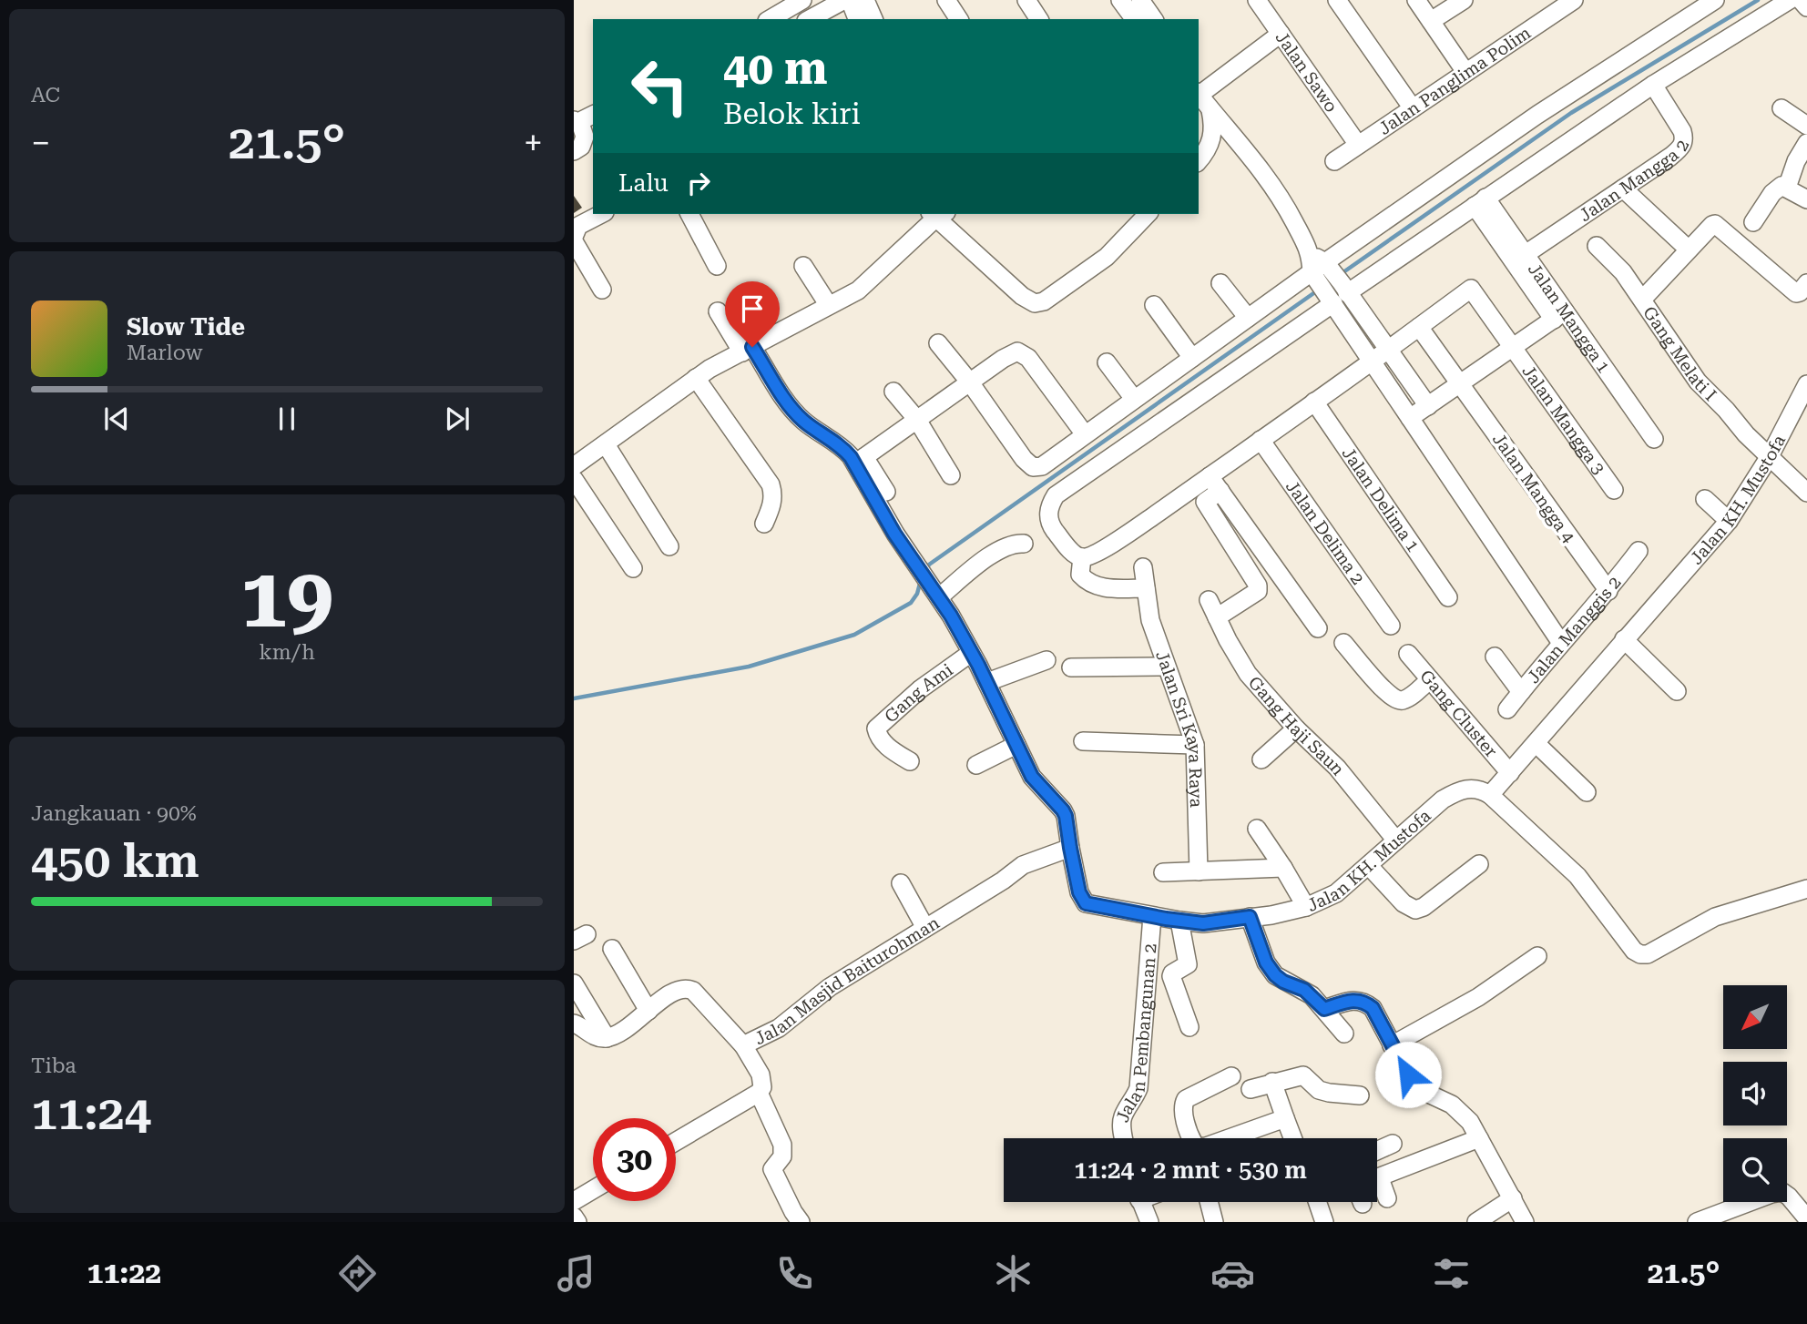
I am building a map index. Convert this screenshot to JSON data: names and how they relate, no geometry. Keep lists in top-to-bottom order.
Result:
{
  "streets": {
    "street": [
      "Jalan Sawo",
      "Jalan Panglima Polim",
      "Jalan Mangga 2",
      "Jalan Mangga 1",
      "Gang Melati I",
      "Jalan Mangga 3",
      "Jalan Mangga 4",
      "Jalan KH. Mustofa",
      "Jalan Delima 1",
      "Jalan Delima 2",
      "Jalan Manggis 2",
      "Gang Ami",
      "Gang Cluster",
      "Gang Haji Saun",
      "Jalan Sri Kaya Raya",
      "Jalan Masjid Baiturohman",
      "Jalan Pembangunan 2"
    ]
  },
  "crossings": [
    ["Jalan Sawo", "Jalan Panglima Polim"],
    ["Jalan Mangga 2", "Jalan Mangga 1"],
    ["Gang Melati I", "Jalan KH. Mustofa"],
    ["Jalan Mangga 3", "Jalan Mangga 4"],
    ["Jalan Mangga 4", "Jalan Manggis 2"],
    ["Jalan KH. Mustofa", "Gang Ami"],
    ["Jalan KH. Mustofa", "Gang Cluster"],
    ["Jalan KH. Mustofa", "Gang Haji Saun"],
    ["Jalan KH. Mustofa", "Jalan Masjid Baiturohman"],
    ["Jalan KH. Mustofa", "Jalan Pembangunan 2"]
  ],
  "north": "bottom left",
  "page": {
    "tile": [
      "AC",
      ["19", "km/h"],
      ["Jangkauan · 90%", "450 km"],
      ["Tiba", "11:24"]
    ],
    "turn": ["40 m", "Belok kiri"],
    "heat": ["−", "21.5°", "+"],
    "then": "Lalu",
    "song": ["Slow Tide", "Marlow"],
    "limit": "30",
    "trip": "11:24 · 2 mnt · 530 m",
    "tabs": ["11:22", "21.5°"]
  }
}
